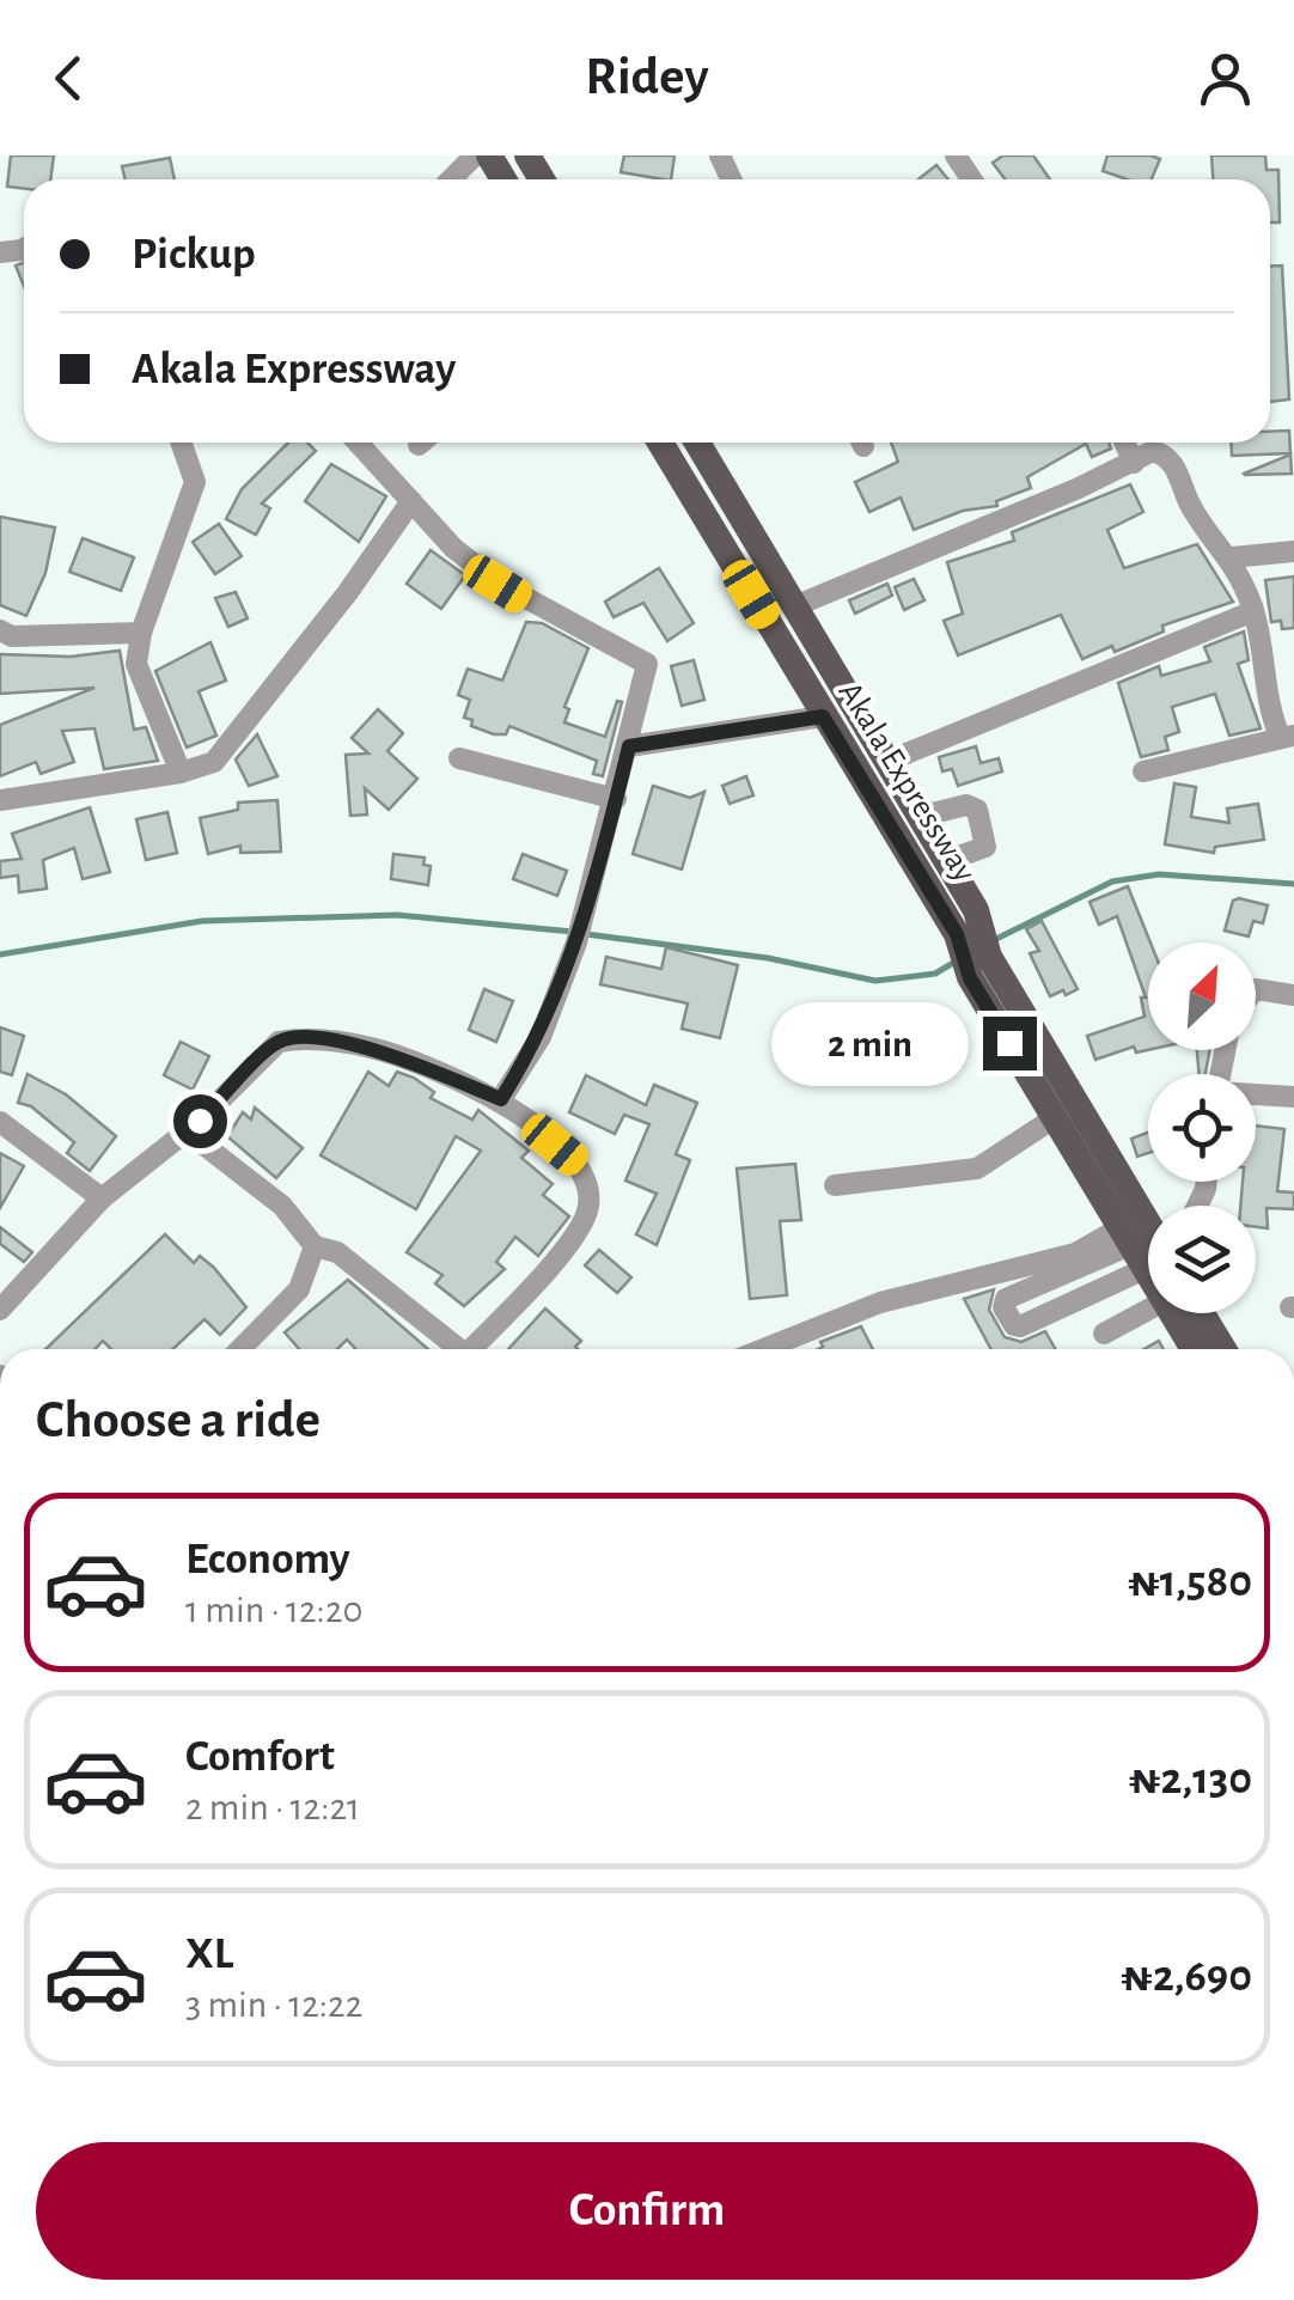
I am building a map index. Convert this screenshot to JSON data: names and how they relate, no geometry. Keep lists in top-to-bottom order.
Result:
{
  "streets": {
    "main road": ["Akala Expressway"]
  },
  "north": "top right",
  "page": {
    "header": "Ridey",
    "banner": ["Pickup", "Akala Expressway"],
    "bubble": "2 min",
    "heading": "Choose a ride",
    "list": [
      {
        "name": "Economy",
        "note": "1 min · 12:20",
        "value": "₦1,580"
      },
      {
        "name": "Comfort",
        "note": "2 min · 12:21",
        "value": "₦2,130"
      },
      {
        "name": "XL",
        "note": "3 min · 12:22",
        "value": "₦2,690"
      }
    ],
    "buttons": "Confirm"
  }
}
